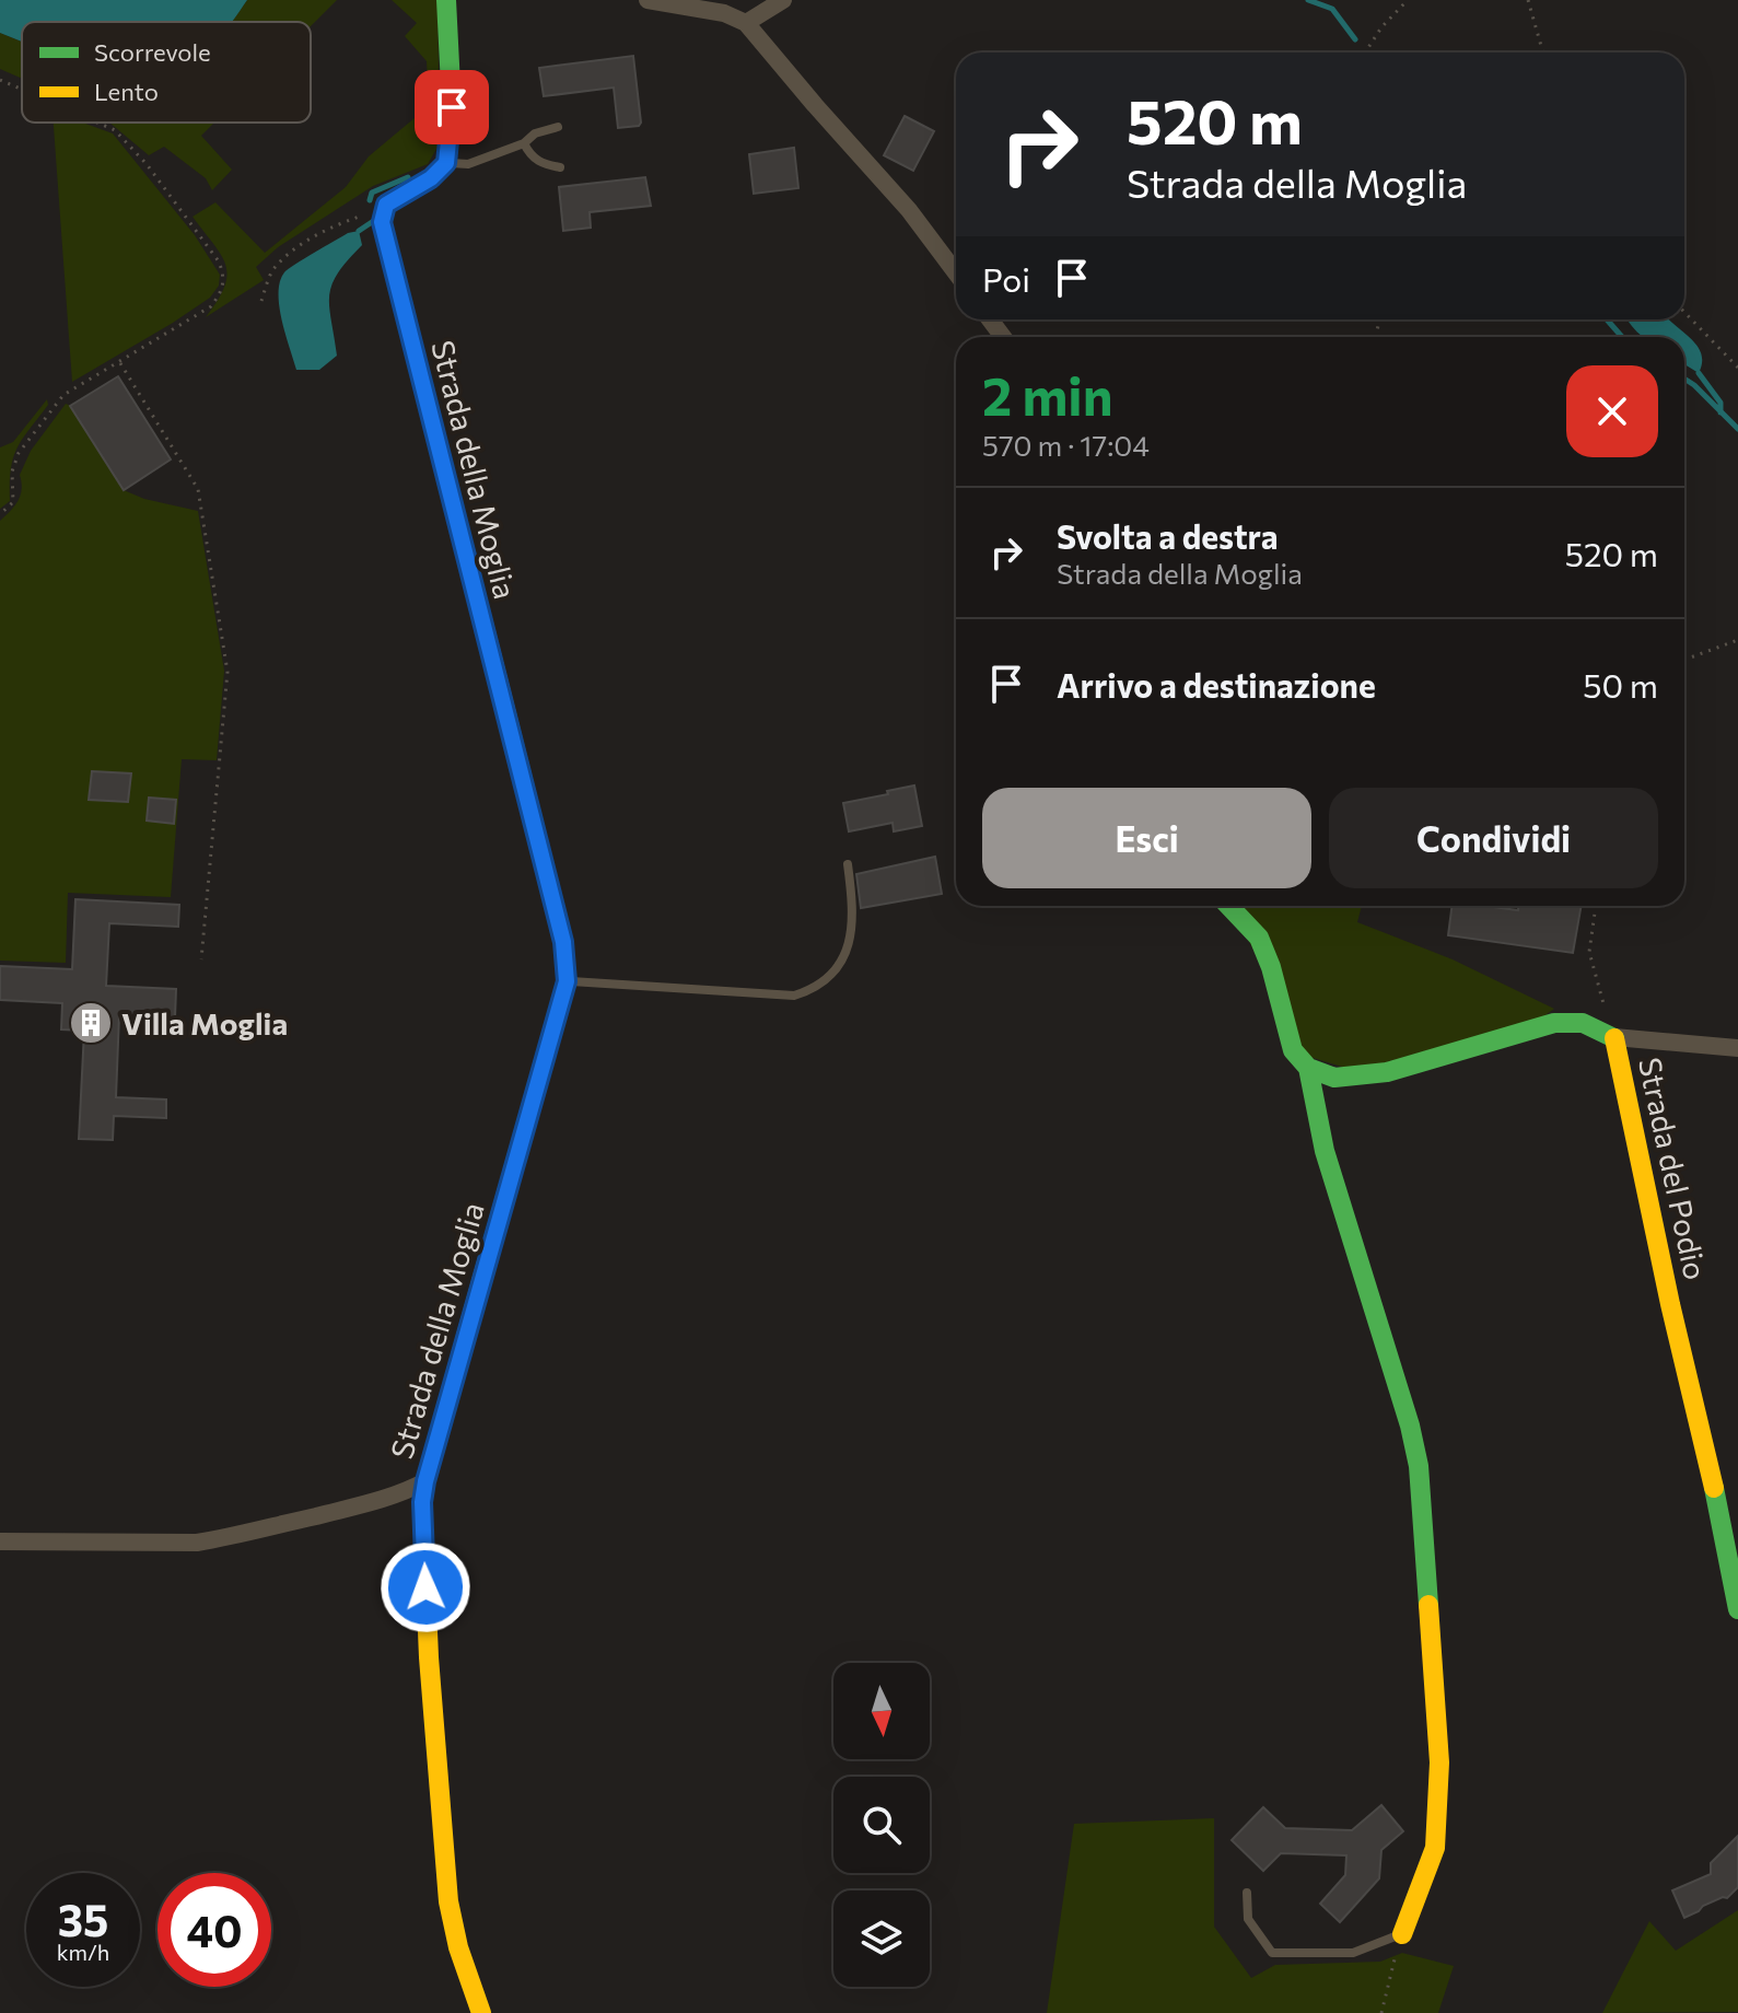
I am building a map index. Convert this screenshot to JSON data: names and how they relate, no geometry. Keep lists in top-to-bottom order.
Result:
{
  "streets": {
    "street": ["Strada della Moglia", "Strada del Podio"]
  },
  "places": {
    "building": ["Villa Moglia"]
  },
  "legend": ["Scorrevole", "Lento"],
  "north": "bottom",
  "page": {
    "turn": ["520 m", "Strada della Moglia"],
    "then": "Poi",
    "heading": ["2 min", "570 m · 17:04"],
    "list": [
      {
        "name": "Svolta a destra",
        "note": "Strada della Moglia",
        "value": "520 m"
      },
      {
        "name": "Arrivo a destinazione",
        "value": "50 m"
      }
    ],
    "buttons": ["Esci", "Condividi"],
    "speed": "35 km/h",
    "limit": "40"
  }
}
